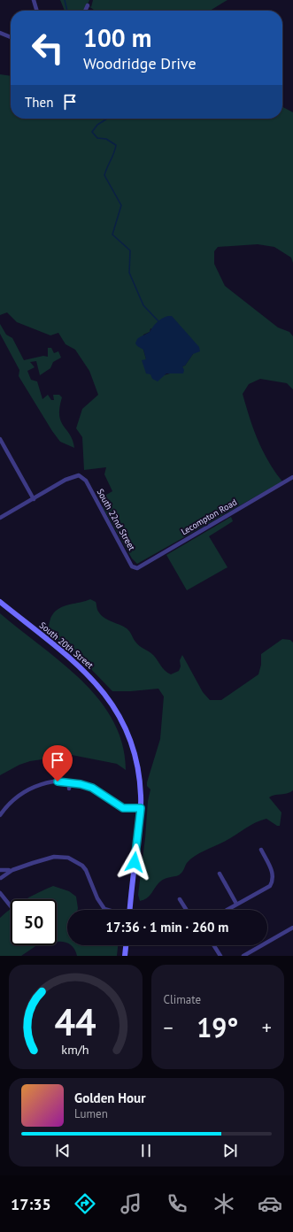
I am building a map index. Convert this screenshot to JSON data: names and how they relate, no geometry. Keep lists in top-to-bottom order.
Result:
{
  "streets": {
    "main road": ["South 20th Street"],
    "street": ["Lecompton Road", "South 22nd Street"]
  },
  "crossings": [
    ["Lecompton Road", "South 22nd Street"]
  ],
  "page": {
    "turn": ["100 m", "Woodridge Drive"],
    "then": "Then",
    "limit": "50",
    "trip": "17:36 · 1 min · 260 m",
    "tile": "Climate",
    "heat": ["−", "19°", "+"],
    "song": ["Golden Hour", "Lumen"],
    "tabs": "17:35",
    "gauge": ["44", "km/h"]
  }
}
